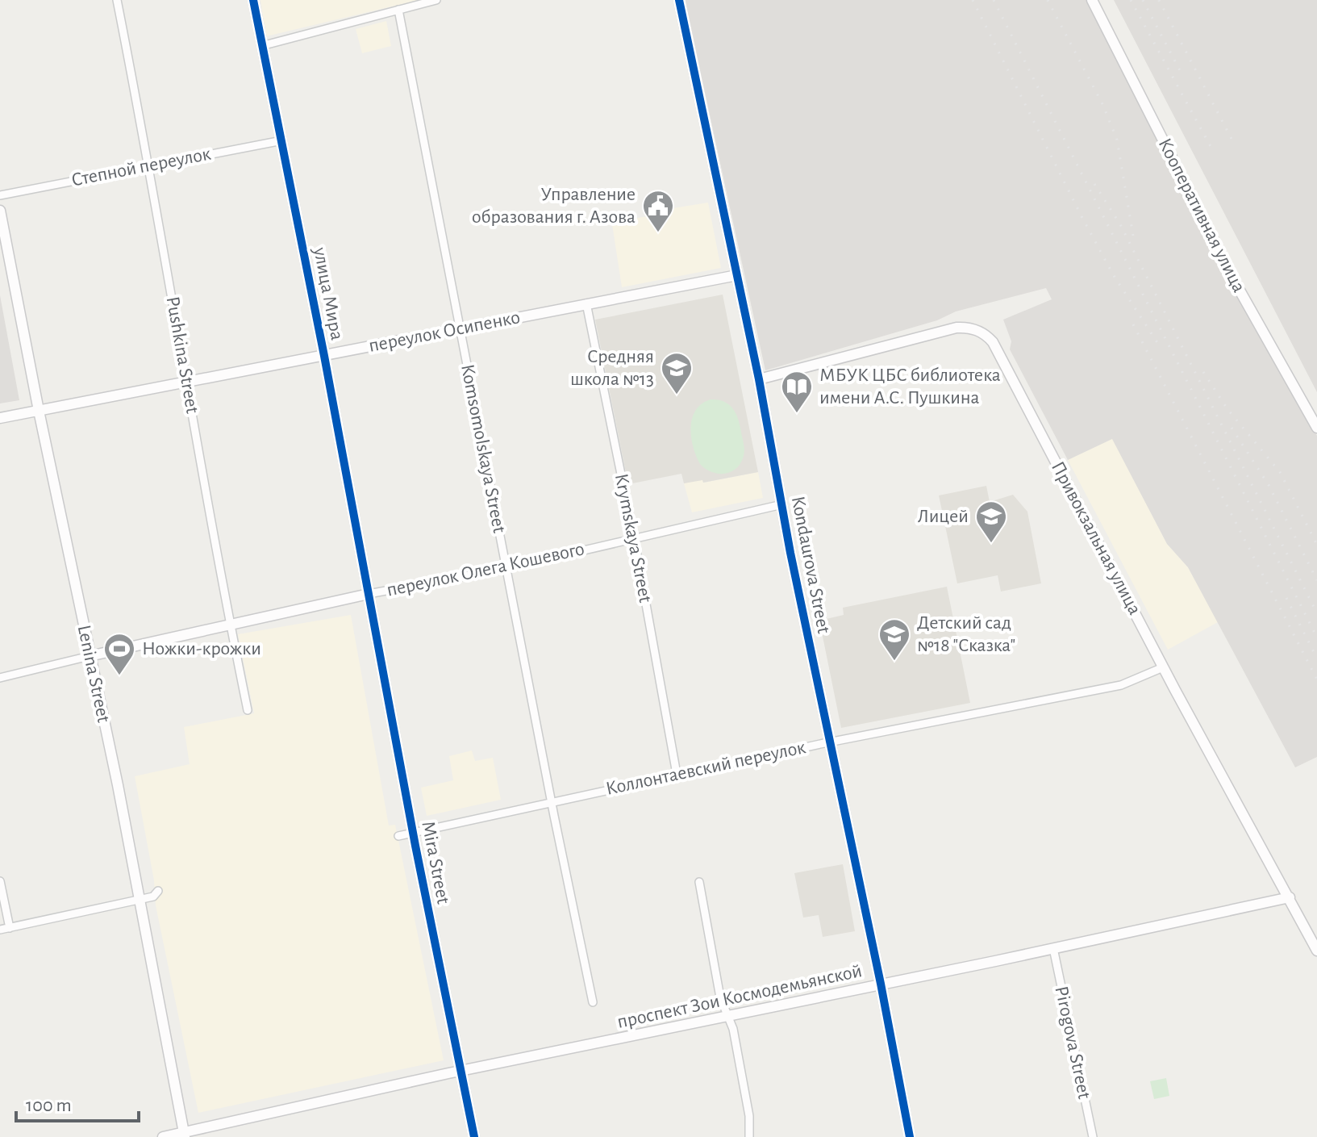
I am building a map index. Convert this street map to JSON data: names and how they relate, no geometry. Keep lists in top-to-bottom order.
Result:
{
  "streets": {
    "street": [
      "Степной переулок",
      "Кооперативная улица",
      "улица Мира",
      "переулок Осипенко",
      "Pushkina Street",
      "Komsomolskaya Street",
      "Krymskaya Street",
      "Привокзальная улица",
      "Kondaurova Street",
      "переулок Олега Кошевого",
      "Lenina Street",
      "Коллонтаевский переулок",
      "Mira Street",
      "проспект Зои Космодемьянской",
      "Pirogova Street"
    ]
  },
  "crossings": [
    ["Степной переулок", "улица Мира"],
    ["Степной переулок", "Pushkina Street"],
    ["улица Мира", "переулок Осипенко"],
    ["улица Мира", "переулок Олега Кошевого"],
    ["улица Мира", "Mira Street"],
    ["переулок Осипенко", "Pushkina Street"],
    ["переулок Осипенко", "Komsomolskaya Street"],
    ["переулок Осипенко", "Krymskaya Street"],
    ["переулок Осипенко", "Kondaurova Street"],
    ["переулок Осипенко", "Lenina Street"],
    ["Pushkina Street", "переулок Олега Кошевого"],
    ["Komsomolskaya Street", "переулок Олега Кошевого"],
    ["Komsomolskaya Street", "Коллонтаевский переулок"],
    ["Krymskaya Street", "переулок Олега Кошевого"],
    ["Krymskaya Street", "Коллонтаевский переулок"],
    ["Привокзальная улица", "Kondaurova Street"],
    ["Привокзальная улица", "Коллонтаевский переулок"],
    ["Привокзальная улица", "проспект Зои Космодемьянской"],
    ["Kondaurova Street", "переулок Олега Кошевого"],
    ["Kondaurova Street", "Коллонтаевский переулок"],
    ["Kondaurova Street", "проспект Зои Космодемьянской"],
    ["переулок Олега Кошевого", "Lenina Street"],
    ["переулок Олега Кошевого", "Mira Street"],
    ["Lenina Street", "проспект Зои Космодемьянской"],
    ["Коллонтаевский переулок", "Mira Street"],
    ["Mira Street", "проспект Зои Космодемьянской"],
    ["проспект Зои Космодемьянской", "Pirogova Street"]
  ],
  "places": {
    "public building": ["Управление образования г. Азова"],
    "school or university": ["Средняя школа №13", "Лицей", "Детский сад №18 \"Сказка\""],
    "library": ["МБУК ЦБС библиотека имени А.С. Пушкина"],
    "sports": ["Ножки-крожки"]
  },
  "scale_bar": "100 m"
}
